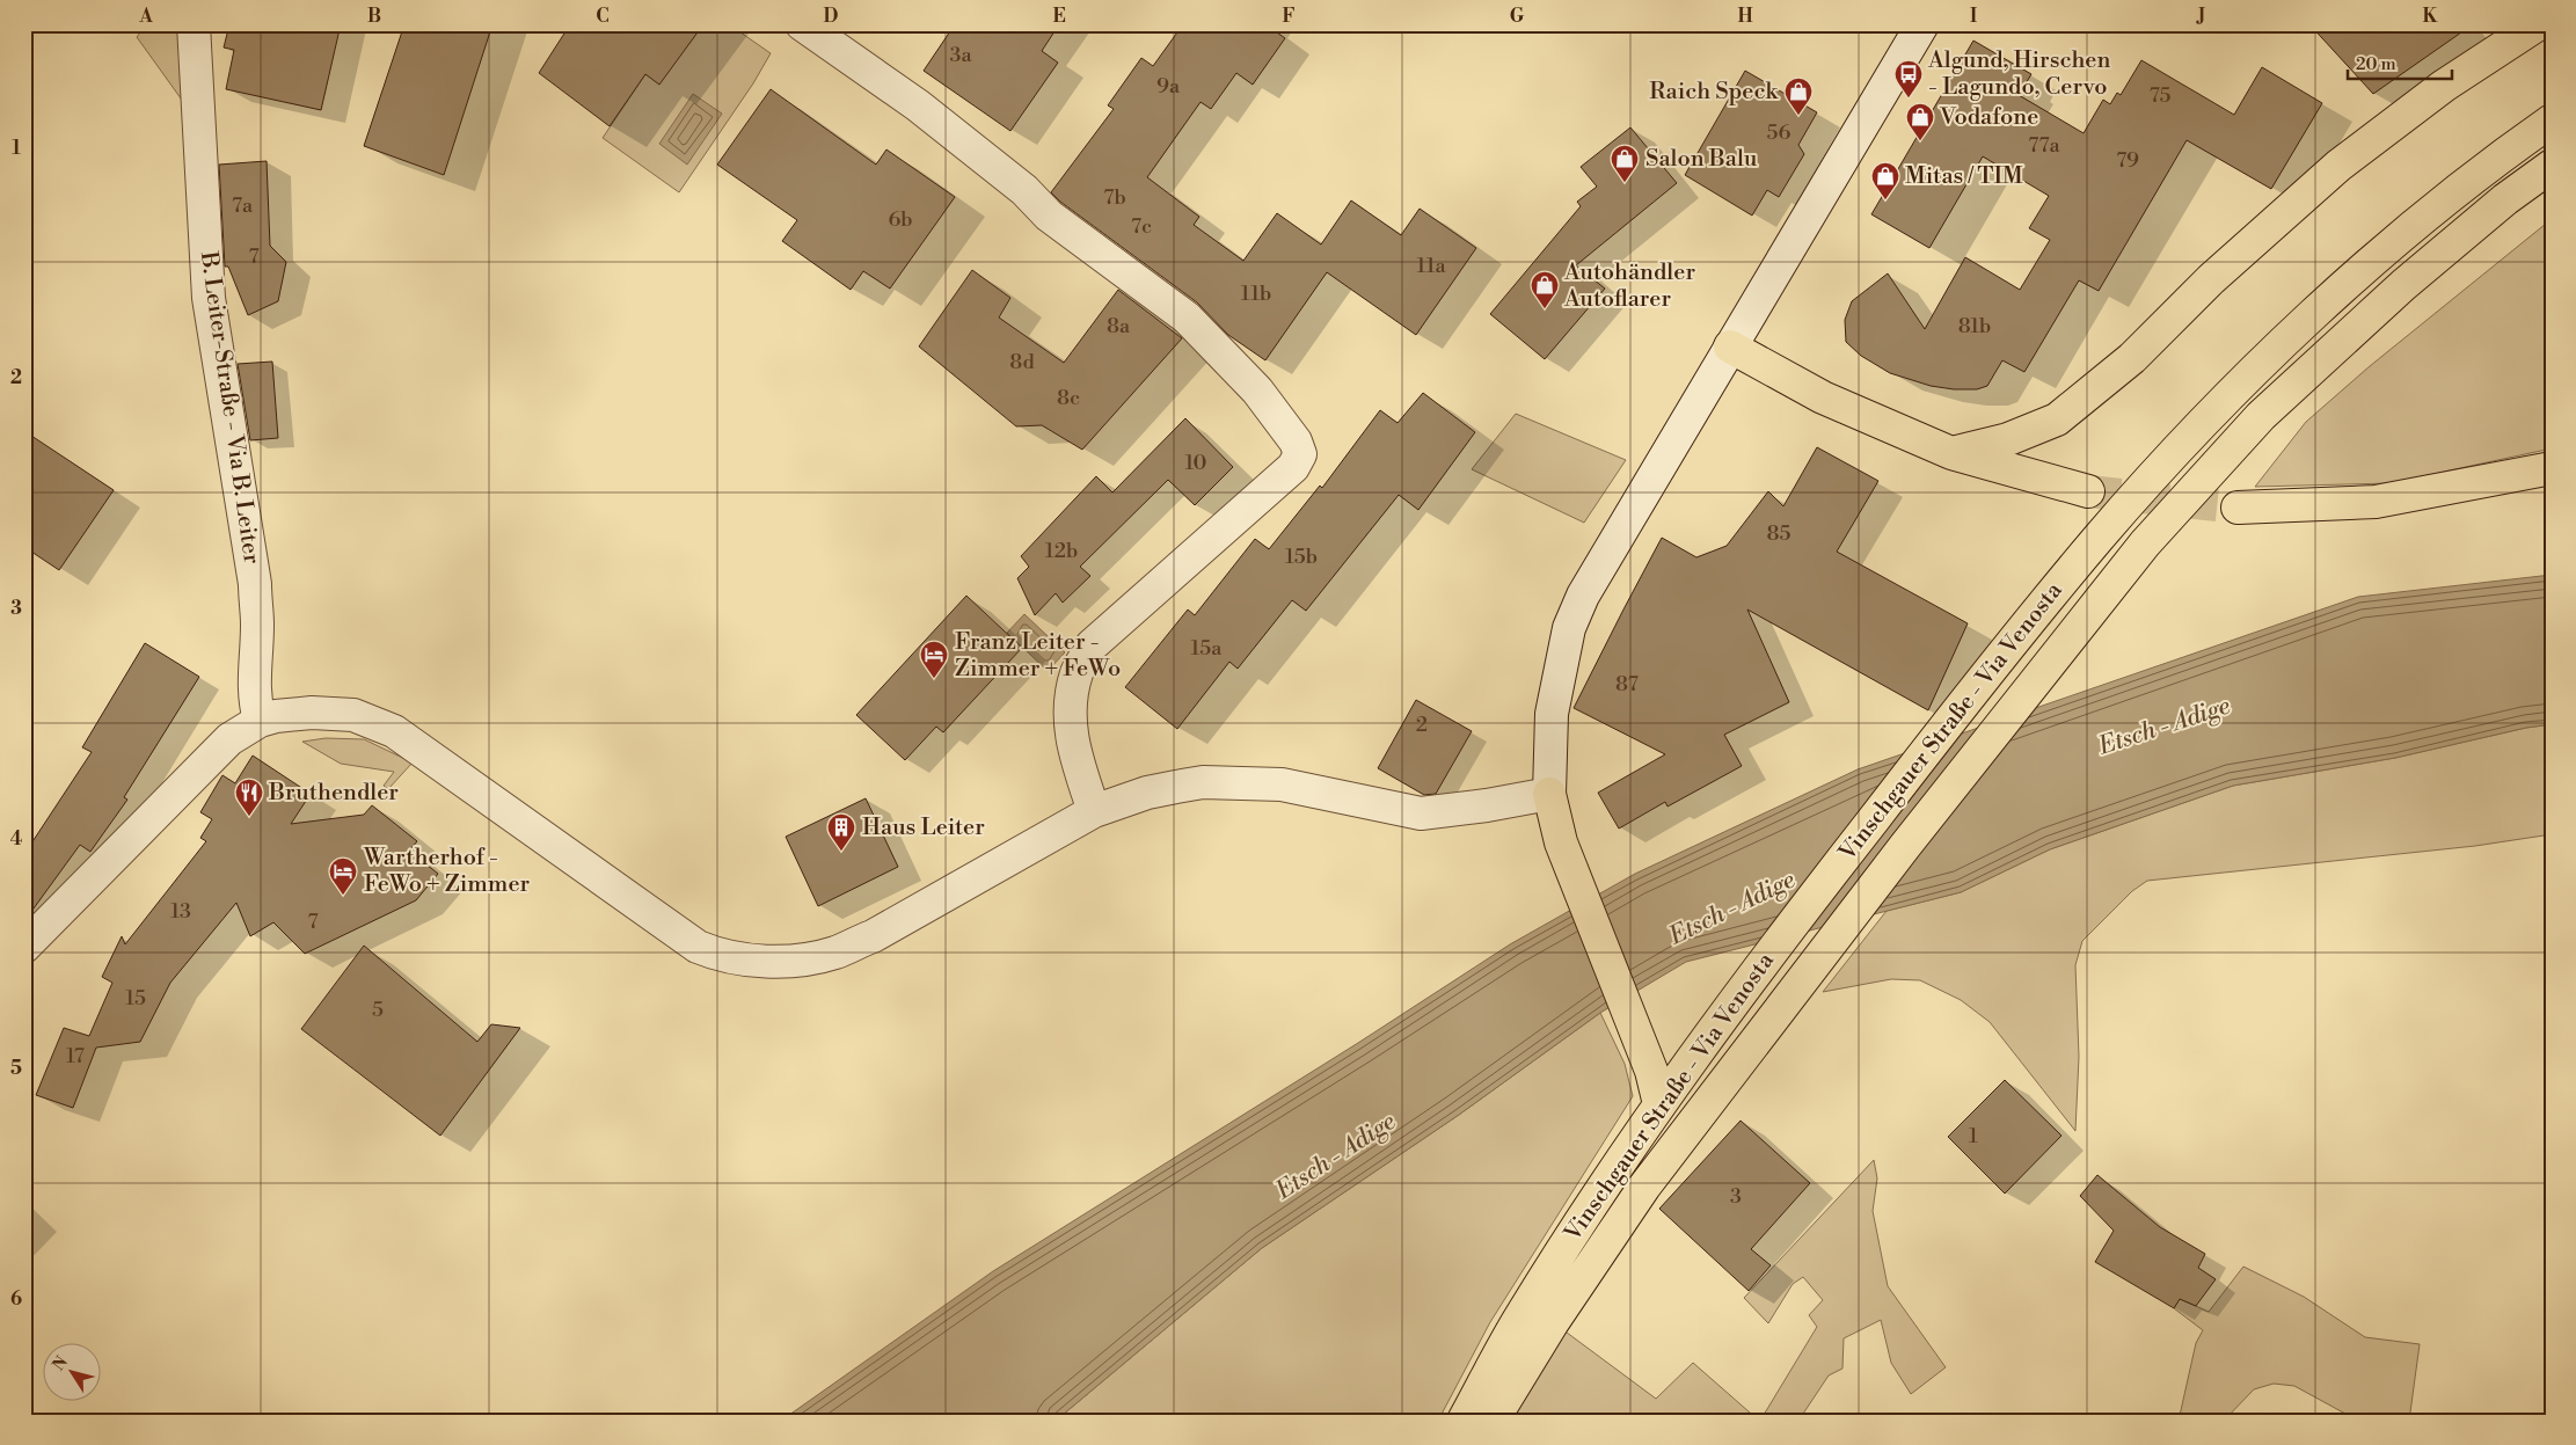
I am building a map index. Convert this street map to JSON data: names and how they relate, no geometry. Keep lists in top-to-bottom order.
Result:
{
  "streets": {
    "main road": ["Vinschgauer Straße - Via Venosta"],
    "street": ["B. Leiter-Straße - Via B. Leiter"]
  },
  "water": ["Etsch - Adige"],
  "places": {
    "bus stop": ["Algund, Hirschen - Lagundo, Cervo"],
    "shop": [
      "Raich Speck",
      "Vodafone",
      "Salon Balu",
      "Mitas / TIM",
      "Autohändler Autoflarer"
    ],
    "hotel": ["Franz Leiter - Zimmer + FeWo", "Wartherhof - FeWo + Zimmer"],
    "restaurant": ["Bruthendler"],
    "building": ["Haus Leiter"]
  },
  "house_numbers": [
    "3a",
    "9a",
    "75",
    "56",
    "77a",
    "79",
    "7b",
    "7a",
    "6b",
    "7c",
    "7",
    "11a",
    "11b",
    "8a",
    "81b",
    "8d",
    "8c",
    "10",
    "85",
    "12b",
    "15b",
    "15a",
    "87",
    "2",
    "13",
    "7",
    "15",
    "5",
    "17",
    "1",
    "3"
  ],
  "scale_bar": "20 m",
  "north": "top left",
  "grid": {
    "columns": [
      "A",
      "B",
      "C",
      "D",
      "E",
      "F",
      "G",
      "H",
      "I",
      "J",
      "K"
    ],
    "rows": [
      "1",
      "2",
      "3",
      "4",
      "5",
      "6"
    ]
  }
}
